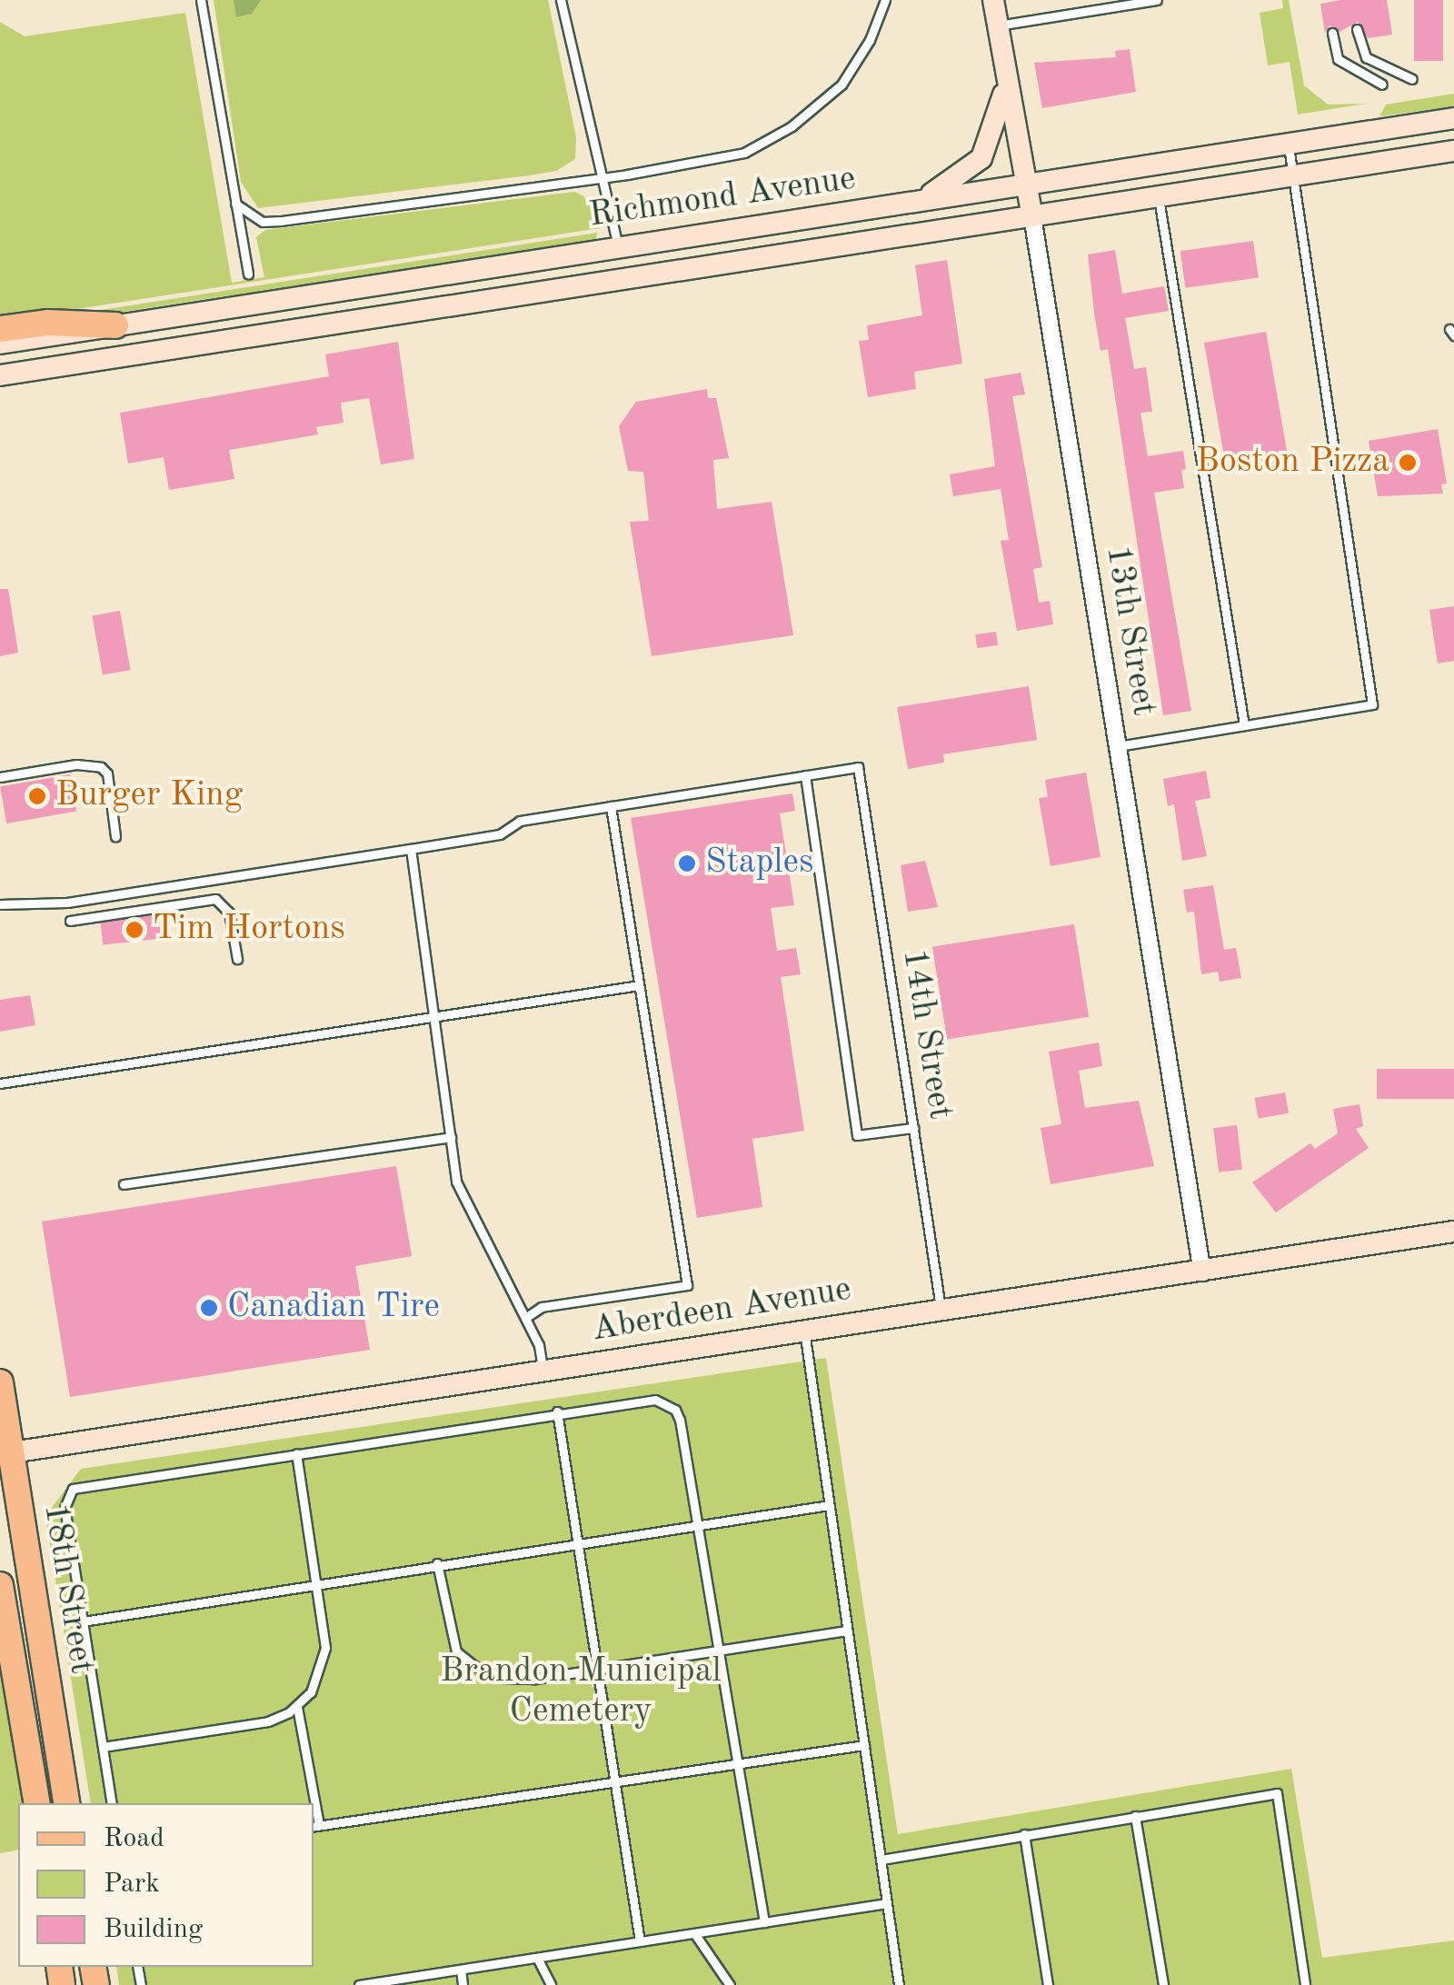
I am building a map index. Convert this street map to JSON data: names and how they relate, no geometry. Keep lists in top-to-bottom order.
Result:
{
  "streets": {
    "main road": [
      "Richmond Avenue",
      "13th Street",
      "Aberdeen Avenue",
      "18th Street"
    ],
    "lane": ["14th Street"]
  },
  "crossings": [
    ["Richmond Avenue", "13th Street"],
    ["13th Street", "Aberdeen Avenue"],
    ["14th Street", "Aberdeen Avenue"],
    ["Aberdeen Avenue", "18th Street"]
  ],
  "parks": ["Brandon Municipal Cemetery"],
  "places": [
    "Boston Pizza",
    "Burger King",
    "Staples",
    "Tim Hortons",
    "Canadian Tire"
  ],
  "legend": ["Road", "Park", "Building"]
}
